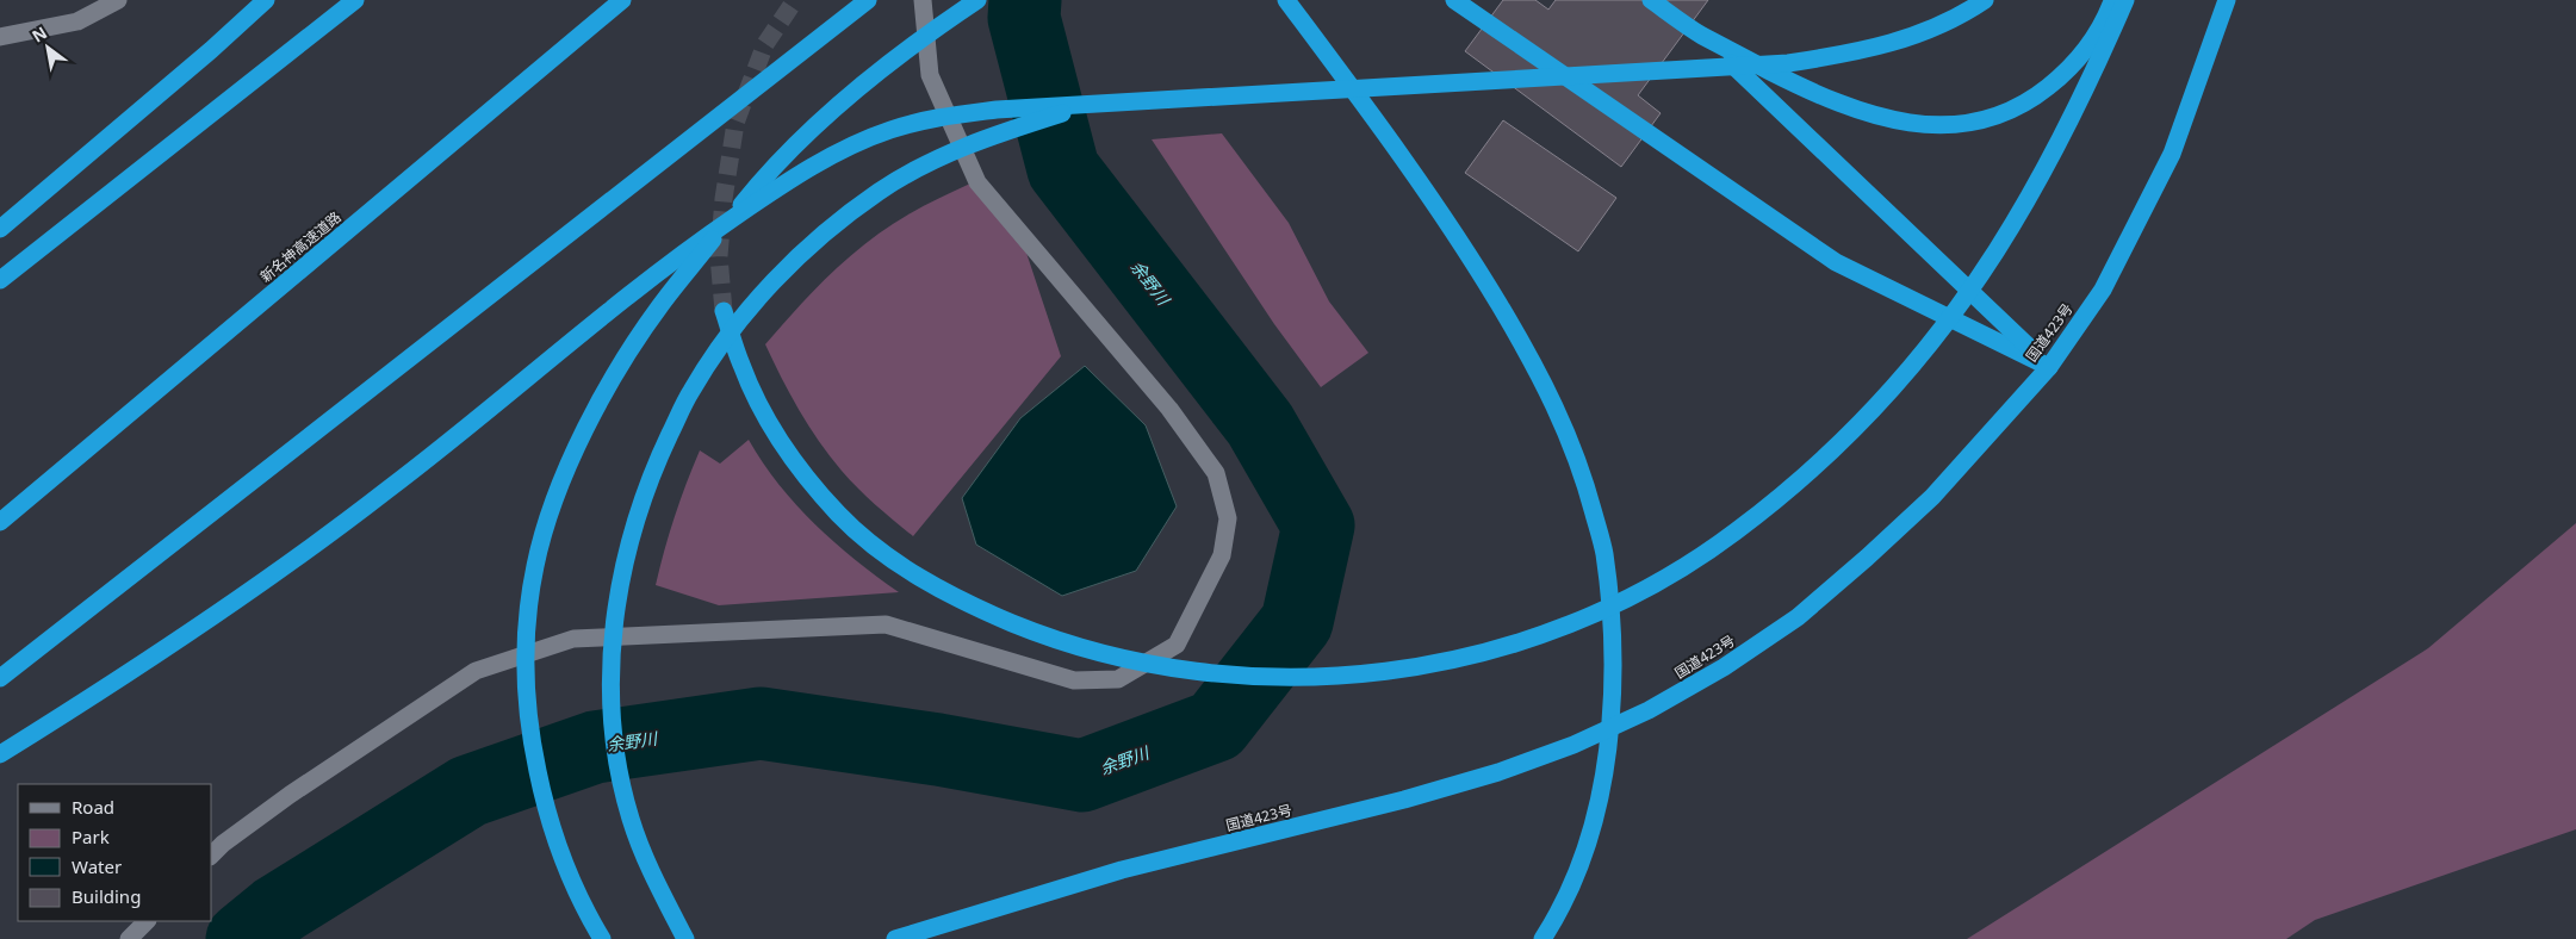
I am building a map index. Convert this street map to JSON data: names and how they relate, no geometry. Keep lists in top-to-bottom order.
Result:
{
  "streets": {
    "highway": ["新名神高速道路", "国道423号"]
  },
  "water": ["余野川"],
  "legend": [
    "Road",
    "Park",
    "Water",
    "Building"
  ],
  "north": "top left"
}
